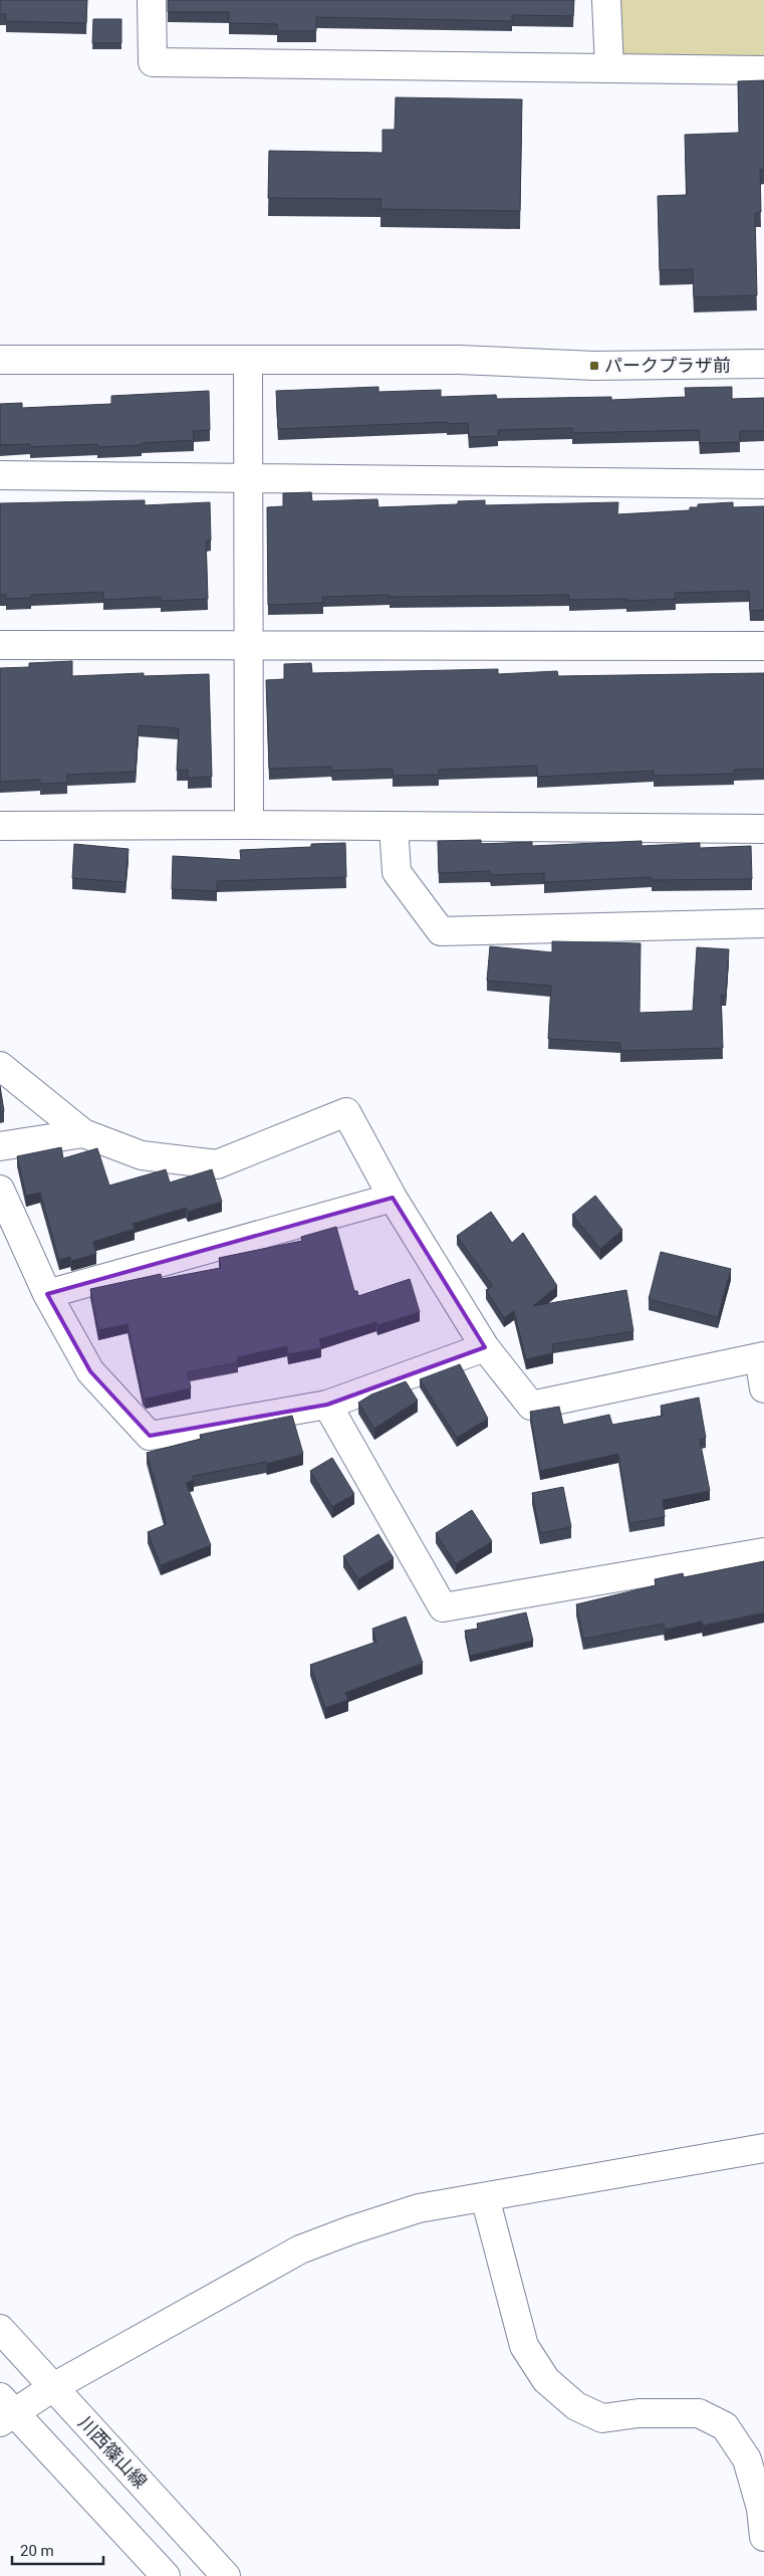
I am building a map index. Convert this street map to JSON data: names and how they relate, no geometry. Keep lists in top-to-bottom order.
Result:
{
  "streets": {
    "street": ["川西篠山線"]
  },
  "places": {
    "transit": ["パークプラザ前"]
  },
  "scale_bar": "20 m"
}
